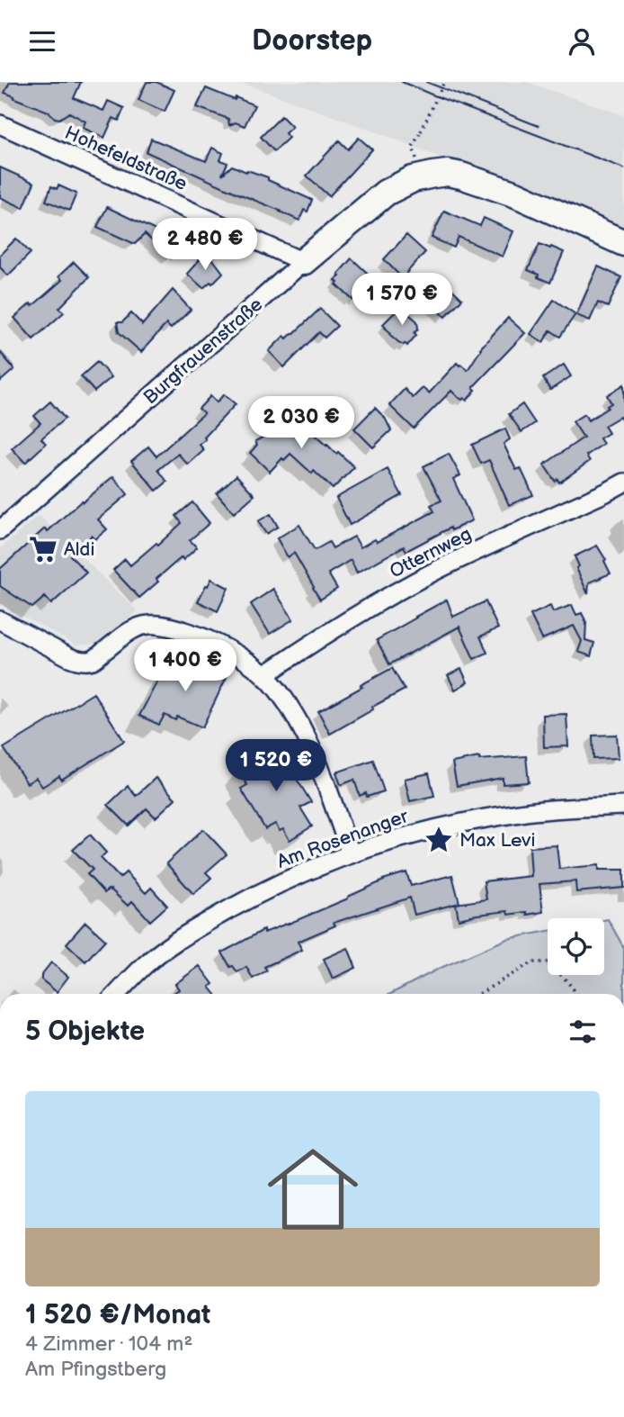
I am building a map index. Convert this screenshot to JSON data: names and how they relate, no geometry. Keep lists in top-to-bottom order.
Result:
{
  "streets": {
    "street": [
      "Hohefeldstraße",
      "Burgfrauenstraße",
      "Otternweg",
      "Am Rosenanger"
    ]
  },
  "crossings": [
    ["Hohefeldstraße", "Burgfrauenstraße"]
  ],
  "places": {
    "supermarket": ["Aldi"],
    "place": ["Max Levi"]
  },
  "page": {
    "header": "Doorstep",
    "price": [
      "2 480 €",
      "1 570 €",
      "2 030 €",
      "1 400 €",
      "1 520 €"
    ],
    "heading": "5 Objekte",
    "list": [
      {
        "name": "1 520 €/Monat",
        "note": "4 Zimmer · 104 m² · Am Pfingstberg"
      }
    ]
  }
}
